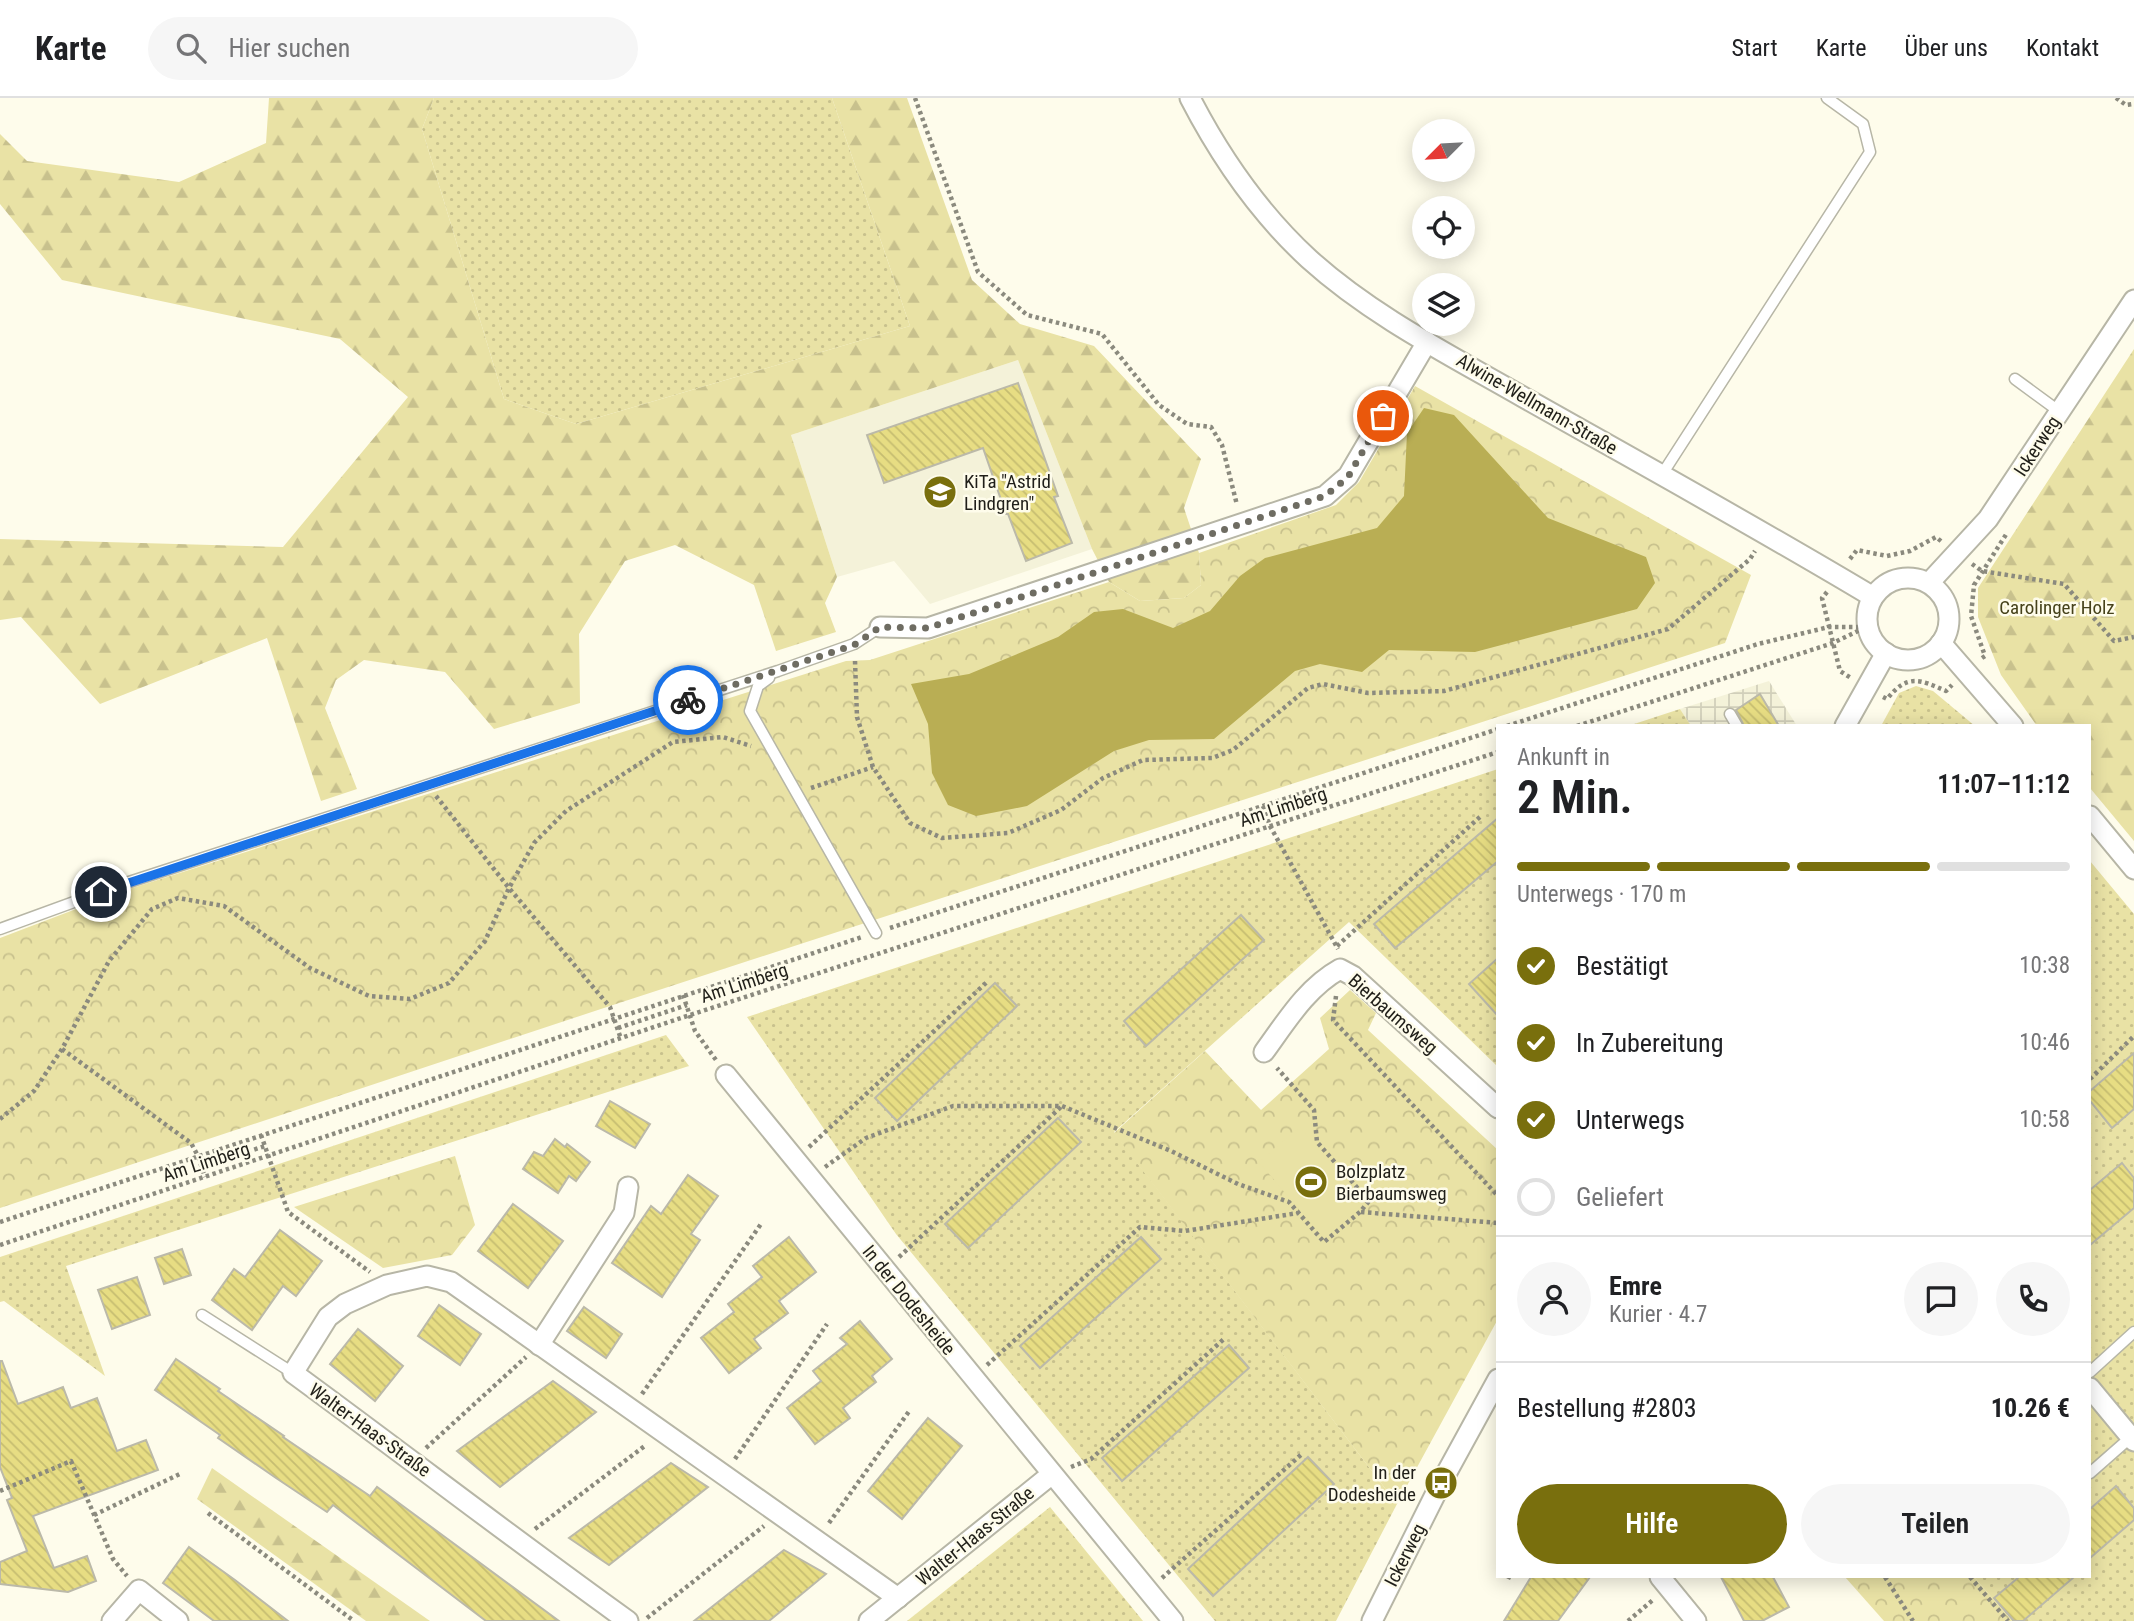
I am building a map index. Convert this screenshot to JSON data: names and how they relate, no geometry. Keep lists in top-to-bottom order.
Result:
{
  "streets": {
    "street": [
      "Alwine-Wellmann-Straße",
      "Ickerweg",
      "Bierbaumsweg",
      "In der Dodesheide",
      "Walter-Haas-Straße"
    ],
    "path": ["Am Limberg"]
  },
  "crossings": [
    ["Alwine-Wellmann-Straße", "Ickerweg"],
    ["In der Dodesheide", "Walter-Haas-Straße"]
  ],
  "parks": ["Carolinger Holz"],
  "places": {
    "school or university": ["KiTa \"Astrid Lindgren\""],
    "sports": ["Bolzplatz Bierbaumsweg"],
    "bus stop": ["In der Dodesheide"]
  },
  "north": "bottom left",
  "page": {
    "header": "Karte",
    "search": "Hier suchen",
    "nav": [
      "Start",
      "Karte",
      "Über uns",
      "Kontakt"
    ],
    "heading": ["2 Min.", "Ankunft in", "11:07–11:12"],
    "panel": [
      "Emre",
      "Kurier · 4.7",
      "Bestellung #2803",
      "10.26 €"
    ],
    "bar": "Unterwegs · 170 m",
    "list": [
      ["Bestätigt", "10:38"],
      ["In Zubereitung", "10:46"],
      ["Unterwegs", "10:58"],
      "Geliefert"
    ],
    "buttons": ["Hilfe", "Teilen"]
  }
}
